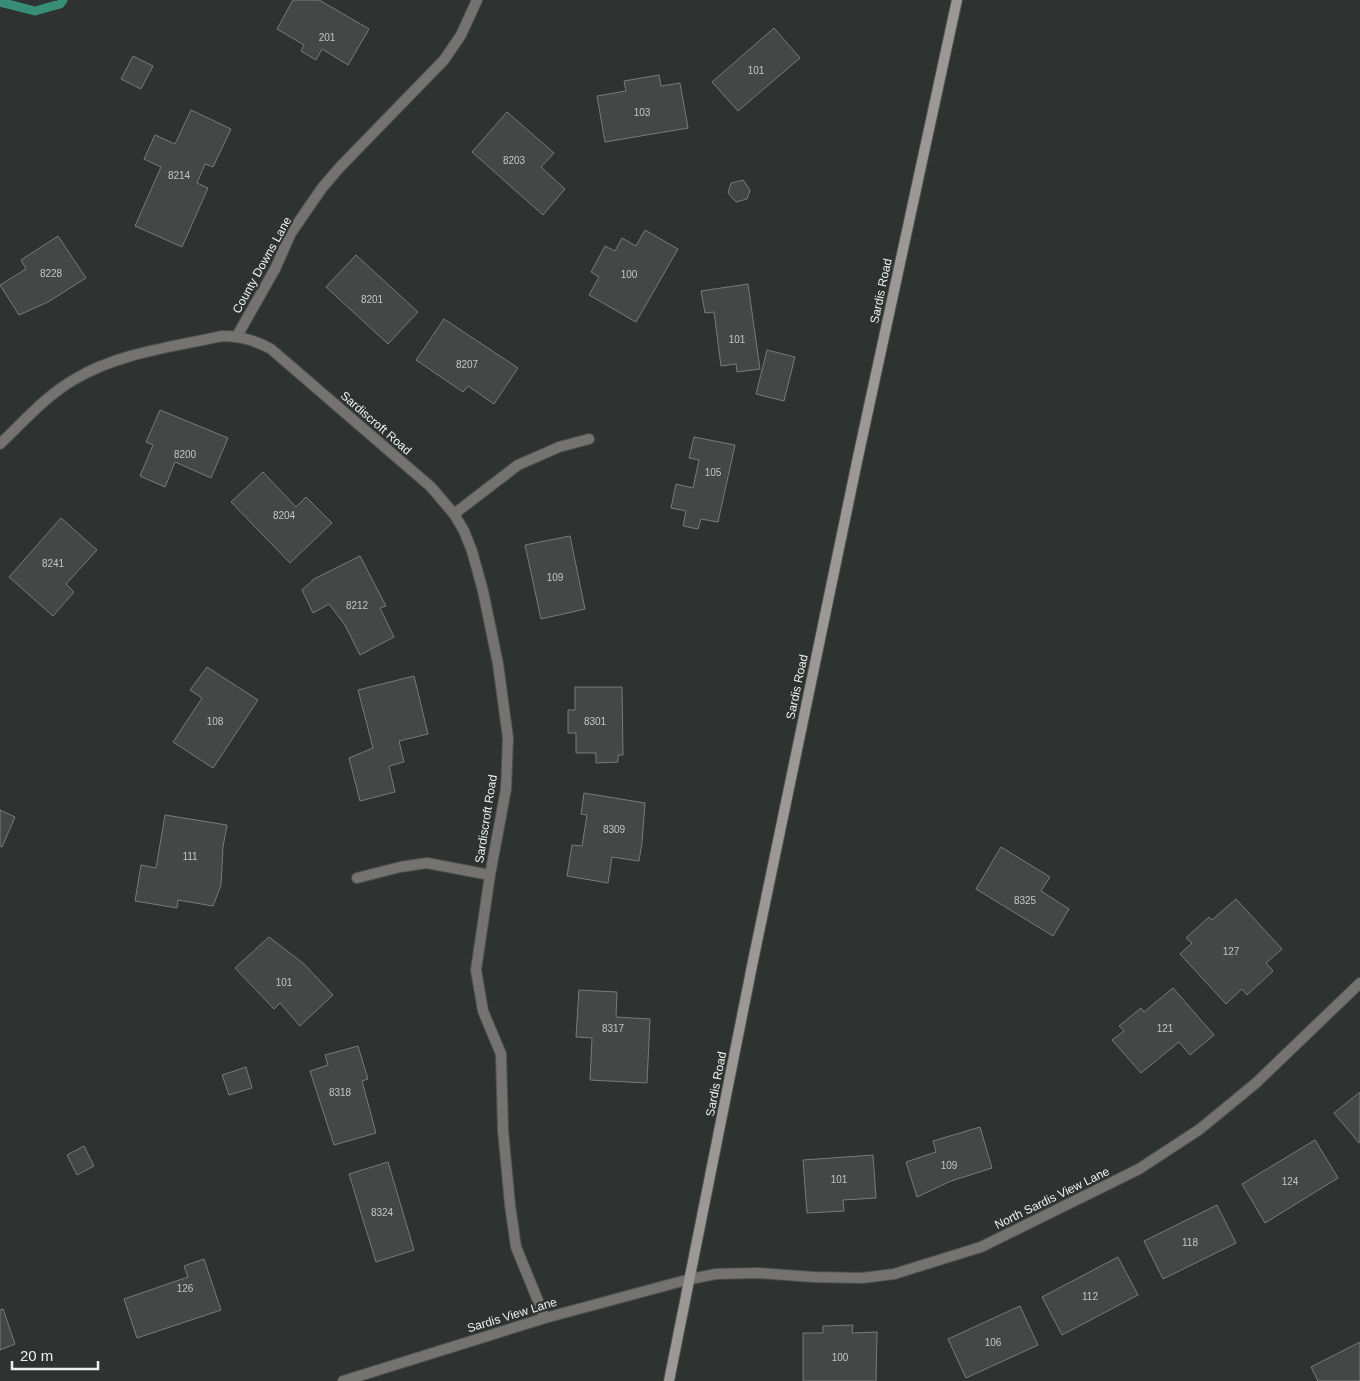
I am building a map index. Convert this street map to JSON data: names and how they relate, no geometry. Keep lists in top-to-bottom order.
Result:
{
  "streets": {
    "main road": ["Sardis Road"],
    "street": [
      "County Downs Lane",
      "Sardiscroft Road",
      "North Sardis View Lane",
      "Sardis View Lane"
    ]
  },
  "crossings": [
    ["County Downs Lane", "Sardiscroft Road"],
    ["Sardis Road", "North Sardis View Lane"],
    ["Sardis Road", "Sardis View Lane"],
    ["Sardiscroft Road", "Sardis View Lane"],
    ["North Sardis View Lane", "Sardis View Lane"]
  ],
  "house_numbers": [
    "201",
    "101",
    "103",
    "8203",
    "8214",
    "8228",
    "100",
    "8201",
    "101",
    "8207",
    "8200",
    "105",
    "8204",
    "8241",
    "109",
    "8212",
    "108",
    "8301",
    "8309",
    "111",
    "8325",
    "127",
    "101",
    "8317",
    "121",
    "8318",
    "109",
    "101",
    "124",
    "8324",
    "118",
    "126",
    "112",
    "106",
    "100"
  ],
  "scale_bar": "20 m"
}
